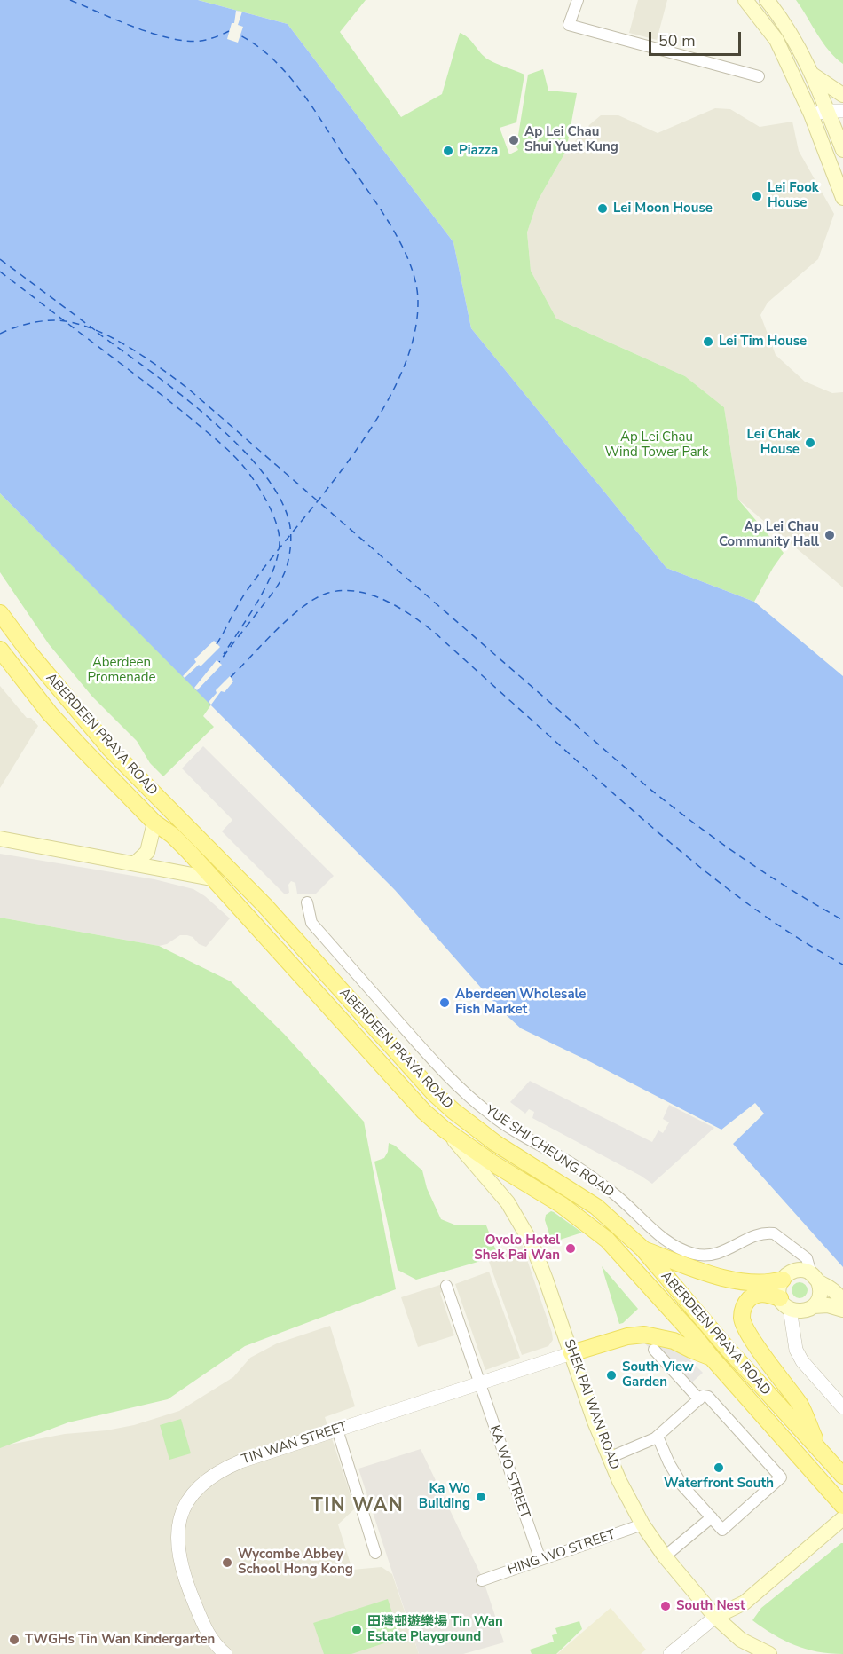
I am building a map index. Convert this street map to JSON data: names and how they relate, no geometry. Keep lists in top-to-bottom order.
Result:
{
  "streets": {
    "main road": ["ABERDEEN PRAYA ROAD", "SHEK PAI WAN ROAD"],
    "street": [
      "YUE SHI CHEUNG ROAD",
      "TIN WAN STREET",
      "KA WO STREET",
      "HING WO STREET"
    ]
  },
  "crossings": [
    ["ABERDEEN PRAYA ROAD", "SHEK PAI WAN ROAD"],
    ["SHEK PAI WAN ROAD", "TIN WAN STREET"],
    ["SHEK PAI WAN ROAD", "HING WO STREET"],
    ["TIN WAN STREET", "KA WO STREET"],
    ["KA WO STREET", "HING WO STREET"]
  ],
  "districts": ["TIN WAN"],
  "parks": ["Ap Lei Chau Wind Tower Park", "Aberdeen Promenade"],
  "places": [
    "Ap Lei Chau Shui Yuet Kung",
    "Piazza",
    "Lei Fook House",
    "Lei Moon House",
    "Lei Tim House",
    "Lei Chak House",
    "Ap Lei Chau Community Hall",
    "Aberdeen Wholesale Fish Market",
    "Ovolo Hotel Shek Pai Wan",
    "South View Garden",
    "Waterfront South",
    "Ka Wo Building",
    "Wycombe Abbey School Hong Kong",
    "South Nest",
    "田灣邨遊樂場 Tin Wan Estate Playground",
    "TWGHs Tin Wan Kindergarten"
  ],
  "scale_bar": "50 m"
}
